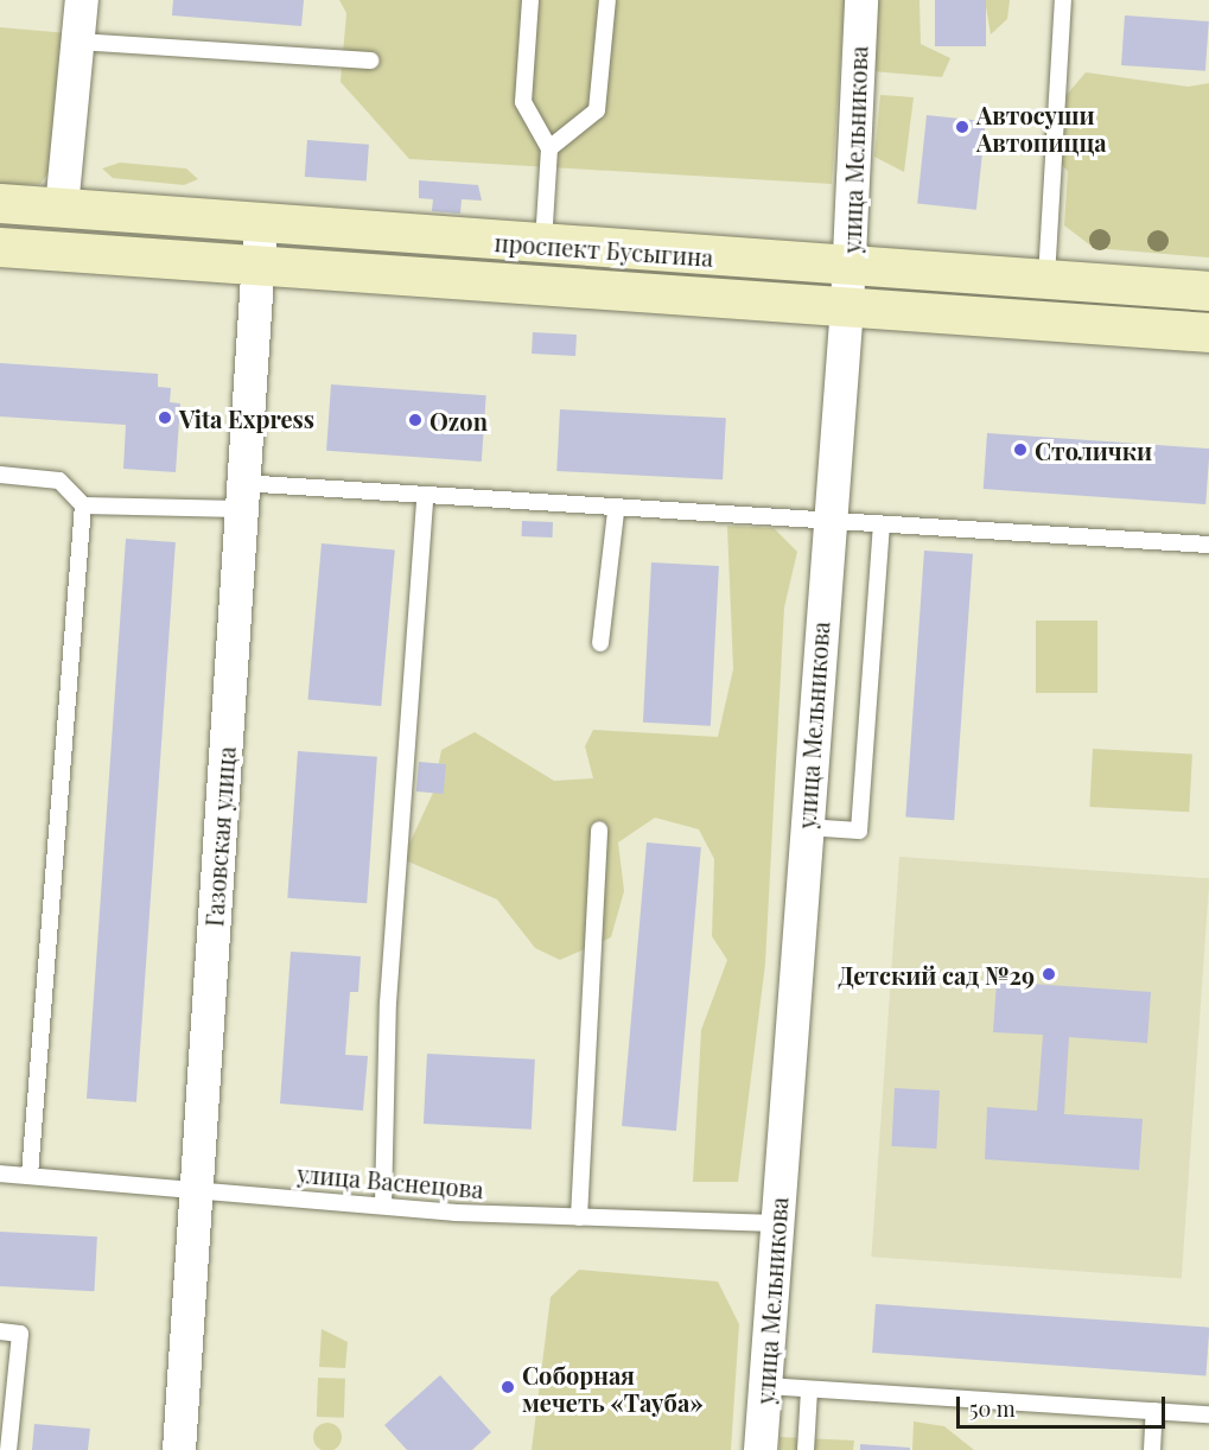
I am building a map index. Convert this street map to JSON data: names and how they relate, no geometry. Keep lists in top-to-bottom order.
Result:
{
  "streets": {
    "main road": ["проспект Бусыгина"],
    "street": ["улица Мельникова", "Газовская улица"],
    "lane": ["улица Васнецова"]
  },
  "crossings": [
    ["улица Мельникова", "проспект Бусыгина"],
    ["улица Мельникова", "улица Васнецова"],
    ["проспект Бусыгина", "Газовская улица"],
    ["Газовская улица", "улица Васнецова"]
  ],
  "places": [
    "Автосуши Автопицца",
    "Vita Express",
    "Ozon",
    "Столички",
    "Детский сад №29",
    "Соборная мечеть «Тауба»"
  ],
  "scale_bar": "50 m"
}
